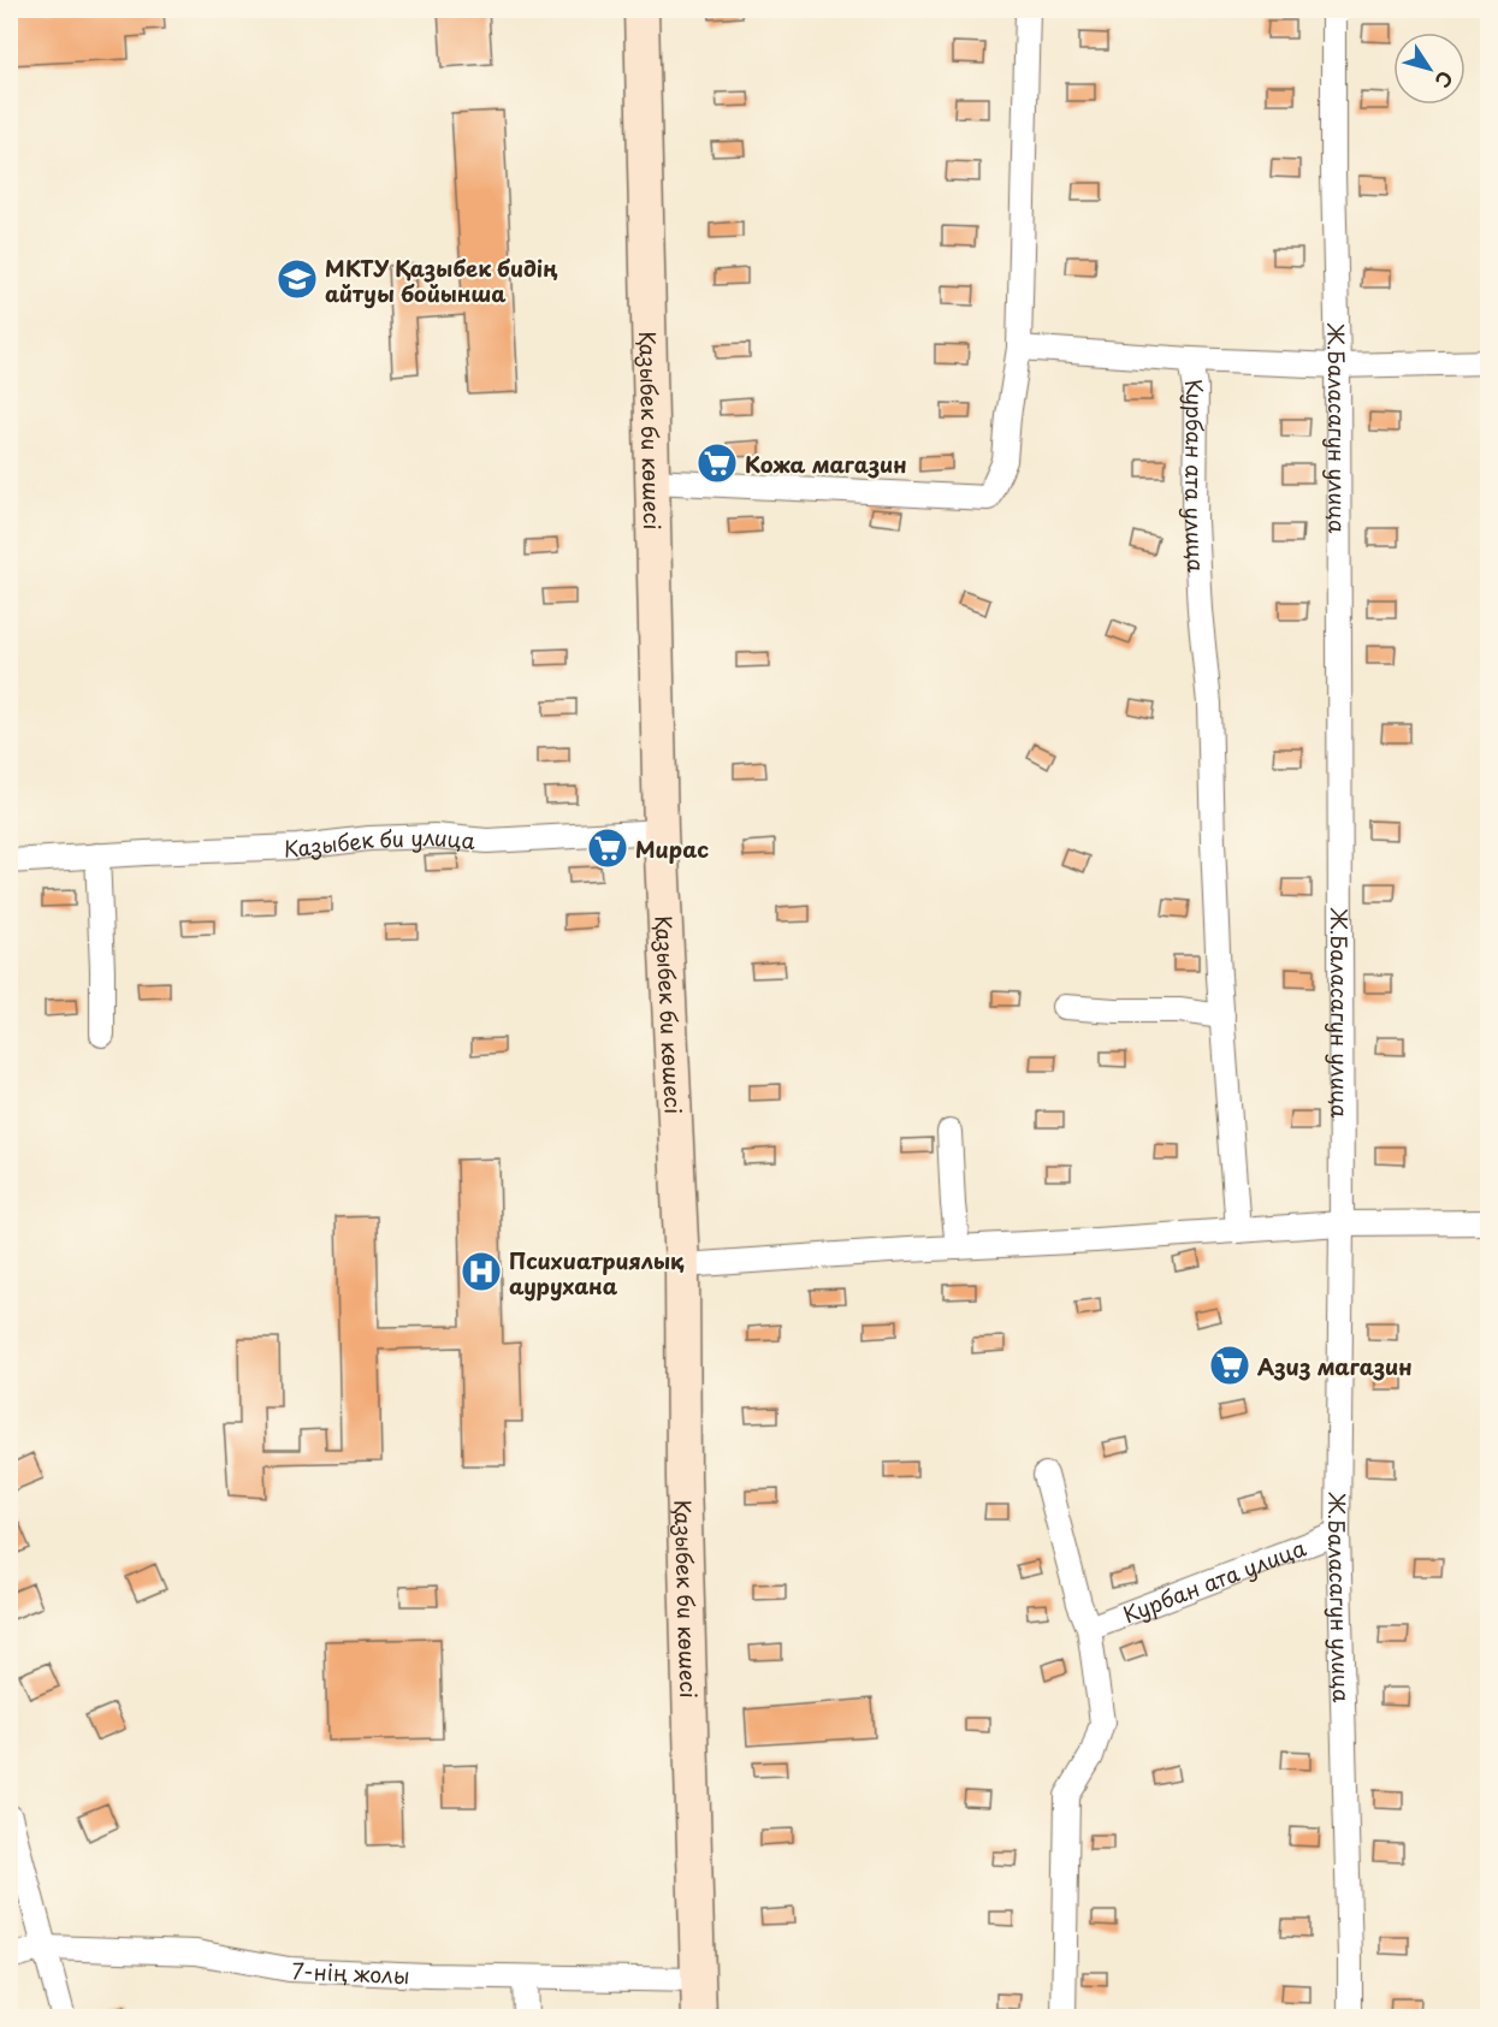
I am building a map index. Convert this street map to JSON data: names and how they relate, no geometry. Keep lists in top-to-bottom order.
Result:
{
  "streets": {
    "main road": ["Қазыбек би көшесі"],
    "street": [
      "Ж.Баласагун улица",
      "Курбан ата улица",
      "Казыбек би улица",
      "7-нің жолы"
    ]
  },
  "crossings": [
    ["Қазыбек би көшесі", "Казыбек би улица"],
    ["Қазыбек би көшесі", "7-нің жолы"],
    ["Ж.Баласагун улица", "Курбан ата улица"]
  ],
  "places": {
    "school or university": ["МКТУ Қазыбек бидің айтуы бойынша"],
    "supermarket": ["Кожа магазин", "Мирас", "Азиз магазин"],
    "hospital": ["Психиатриялық аурухана"]
  },
  "north": "bottom right"
}
